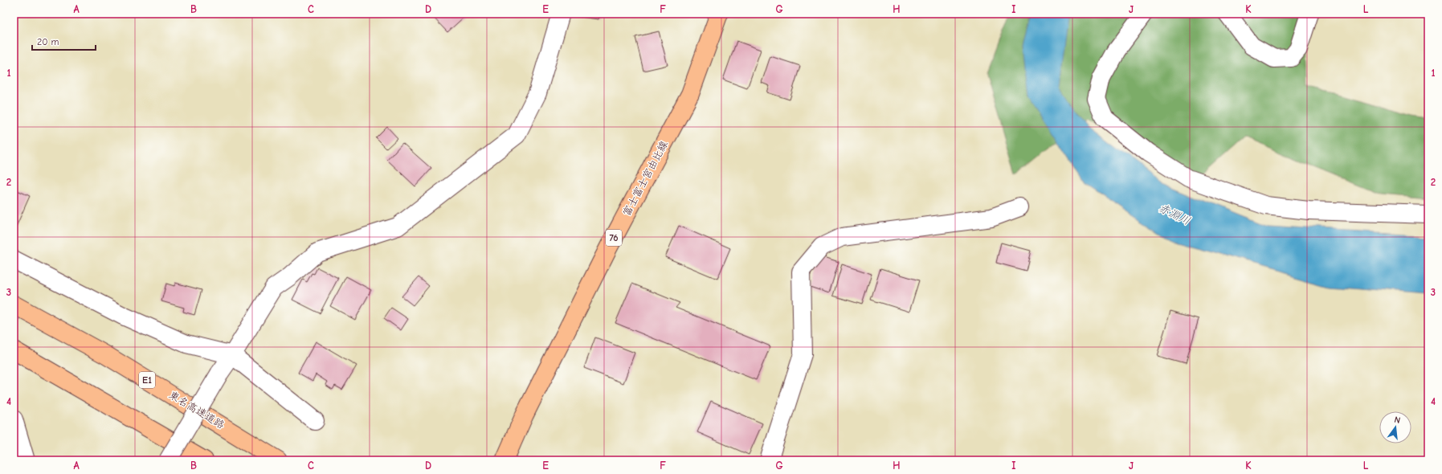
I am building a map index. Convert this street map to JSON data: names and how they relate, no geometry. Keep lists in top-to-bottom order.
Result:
{
  "streets": {
    "main road": [
      "富士富士宮由比線",
      "76",
      "E1",
      "東名高速道路"
    ]
  },
  "water": ["赤淵川"],
  "scale_bar": "20 m",
  "north": "top",
  "grid": {
    "columns": [
      "A",
      "B",
      "C",
      "D",
      "E",
      "F",
      "G",
      "H",
      "I",
      "J",
      "K",
      "L"
    ],
    "rows": [
      "1",
      "2",
      "3",
      "4"
    ]
  }
}
